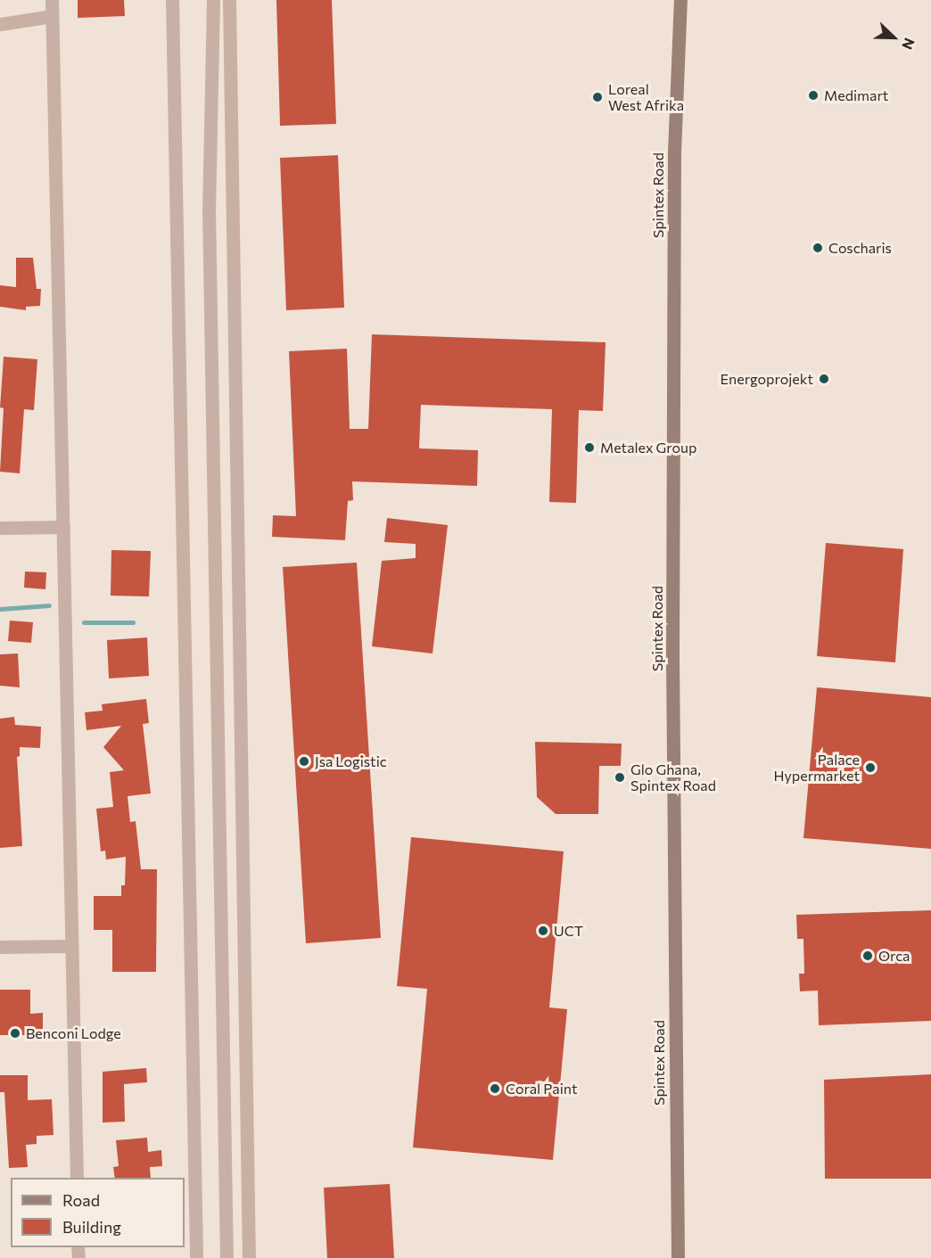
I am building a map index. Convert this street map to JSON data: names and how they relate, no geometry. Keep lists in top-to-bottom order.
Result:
{
  "streets": {
    "main road": ["Spintex Road"]
  },
  "places": [
    "Medimart",
    "Loreal West Afrika",
    "Coscharis",
    "Energoprojekt",
    "Metalex Group",
    "Jsa Logistic",
    "Palace Hypermarket",
    "Glo Ghana, Spintex Road",
    "UCT",
    "Orca",
    "Benconi Lodge",
    "Coral Paint"
  ],
  "legend": ["Road", "Building"],
  "north": "bottom right"
}
